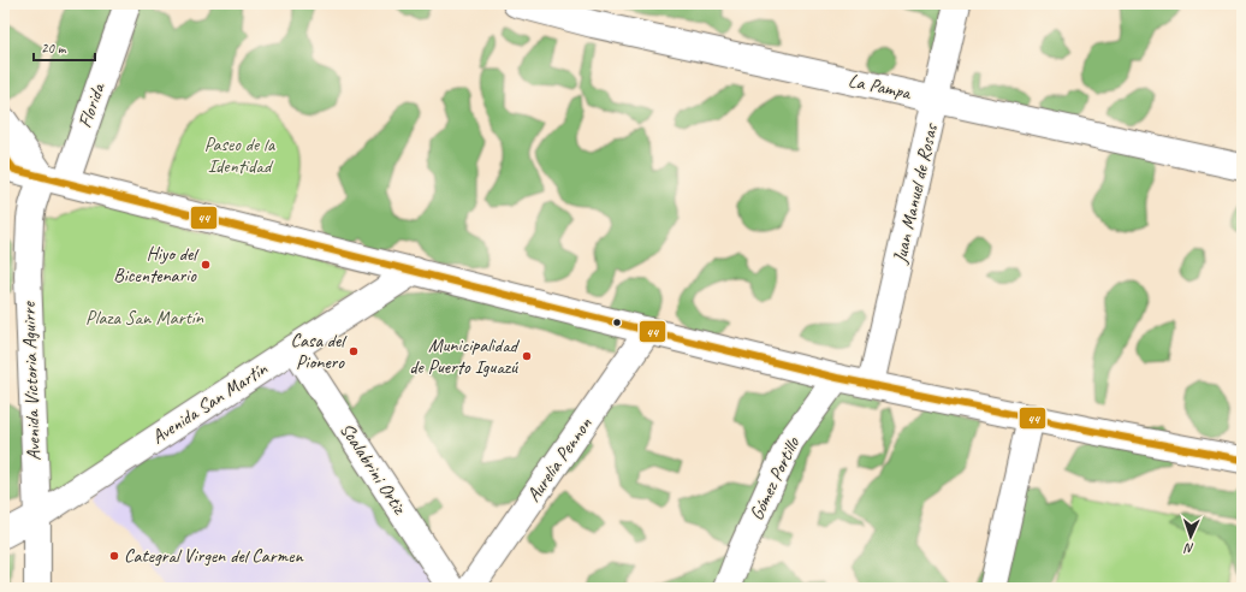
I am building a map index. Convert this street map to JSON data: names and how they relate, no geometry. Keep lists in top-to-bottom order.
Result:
{
  "streets": {
    "main road": [
      "La Pampa",
      "Florida",
      "Juan Manuel de Rosas",
      "Avenida Victoria Aguirre",
      "Avenida San Martín",
      "Aurelia Pennon",
      "Scalabrini Ortiz",
      "Gómez Portillo"
    ]
  },
  "crossings": [
    ["La Pampa", "Juan Manuel de Rosas"],
    ["Florida", "Avenida Victoria Aguirre"],
    ["Avenida Victoria Aguirre", "Avenida San Martín"],
    ["Avenida San Martín", "Scalabrini Ortiz"]
  ],
  "parks": ["Paseo de la Identidad", "Plaza San Martín"],
  "places": [
    "Hiyo del Bicentenario",
    "Casa del Pionero",
    "Municipalidad de Puerto Iguazú",
    "Categral Virgen del Carmen"
  ],
  "lines": ["transit line 44"],
  "scale_bar": "20 m",
  "north": "bottom"
}
